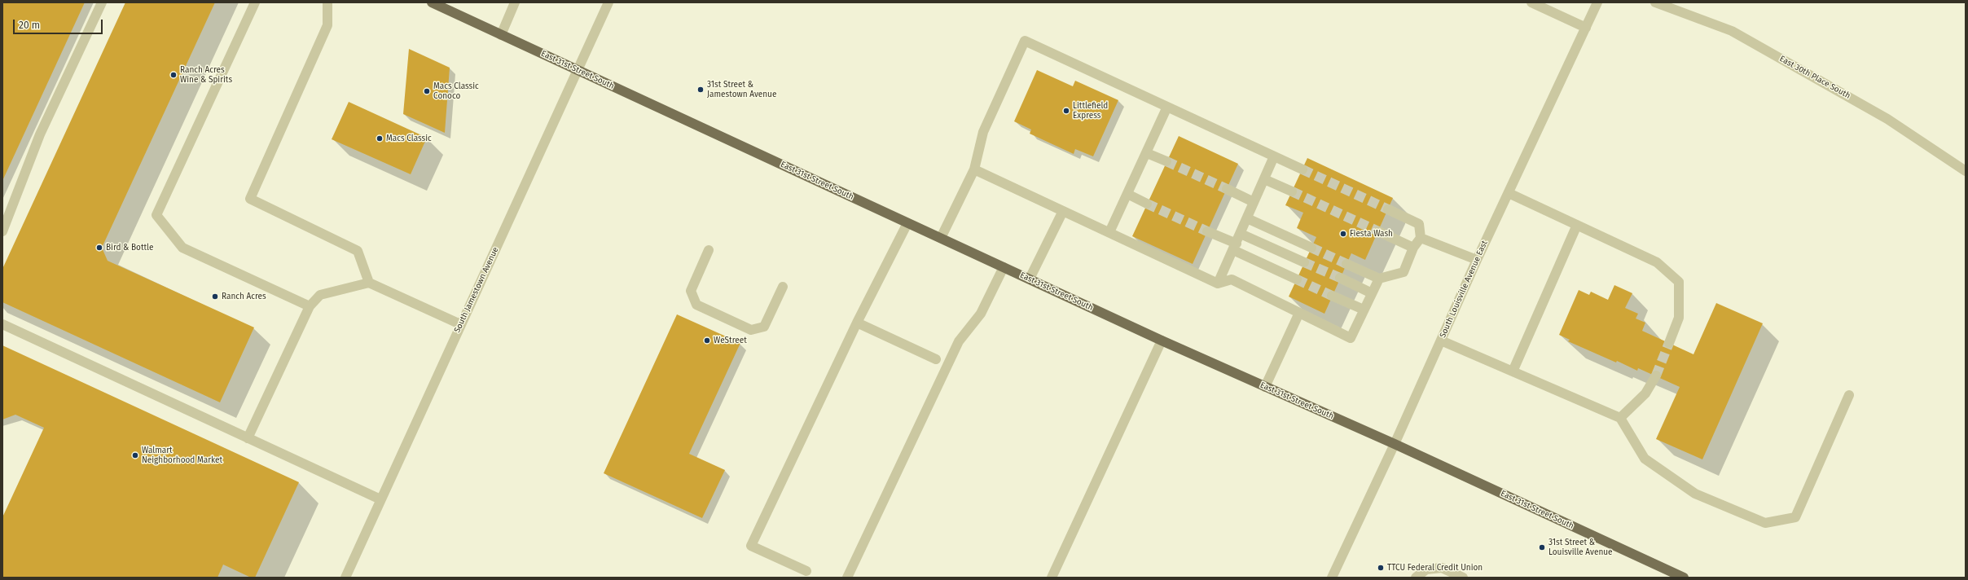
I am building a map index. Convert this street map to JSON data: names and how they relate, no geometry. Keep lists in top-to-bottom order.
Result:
{
  "streets": {
    "main road": ["East 31st Street South"],
    "street": ["East 30th Place South", "South Louisville Avenue East", "South Jamestown Avenue"]
  },
  "crossings": [
    ["East 31st Street South", "South Louisville Avenue East"],
    ["East 31st Street South", "South Jamestown Avenue"]
  ],
  "places": [
    "Ranch Acres Wine & Spirits",
    "31st Street & Jamestown Avenue",
    "Macs Classic Conoco",
    "Littlefield Express",
    "Macs Classic",
    "Fiesta Wash",
    "Bird & Bottle",
    "Ranch Acres",
    "WeStreet",
    "Walmart Neighborhood Market",
    "31st Street & Louisville Avenue",
    "TTCU Federal Credit Union"
  ],
  "scale_bar": "20 m"
}
